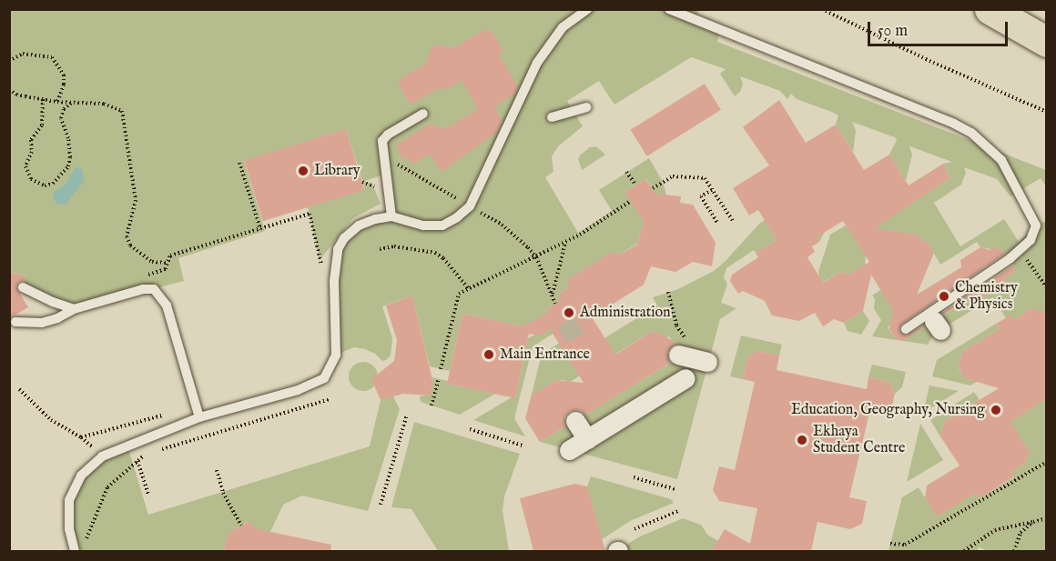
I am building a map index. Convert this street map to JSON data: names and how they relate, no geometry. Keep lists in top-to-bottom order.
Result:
{
  "places": [
    "Library",
    "Chemistry & Physics",
    "Administration",
    "Main Entrance",
    "Education, Geography, Nursing",
    "Ekhaya Student Centre"
  ],
  "scale_bar": "50 m"
}
